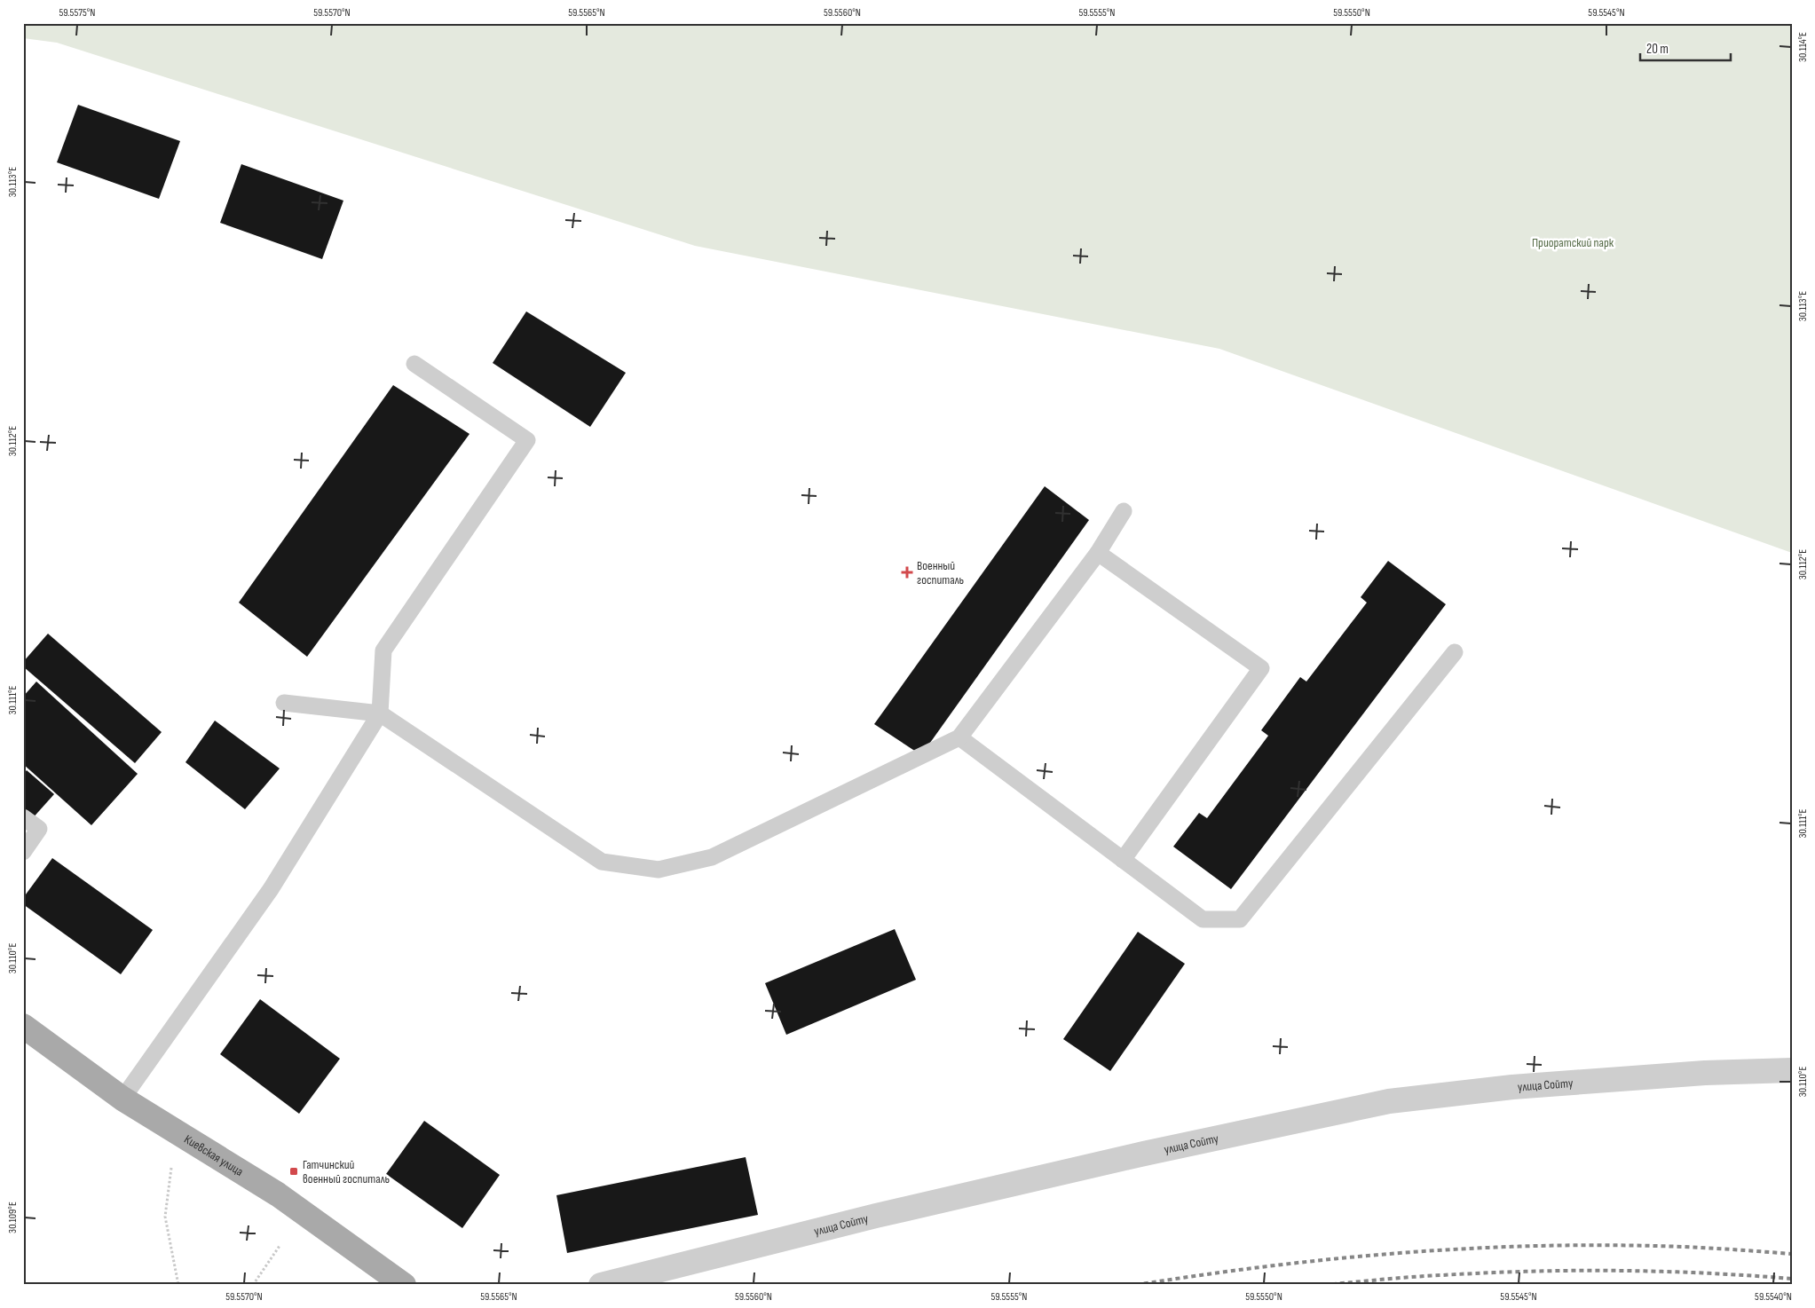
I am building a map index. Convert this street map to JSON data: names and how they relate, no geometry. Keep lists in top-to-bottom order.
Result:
{
  "streets": {
    "main road": ["Киевская улица"],
    "street": ["улица Сойту"]
  },
  "parks": ["Приоратский парк"],
  "places": {
    "health": ["Военный госпиталь"],
    "transit": ["Гатчинский военный госпиталь"]
  },
  "scale_bar": "20 m",
  "coordinates": [
    "59.5575°N",
    "59.5570°N",
    "59.5565°N",
    "59.5560°N",
    "59.5555°N",
    "59.5550°N",
    "59.5545°N",
    "30.114°E",
    "30.113°E",
    "30.112°E",
    "30.111°E",
    "30.110°E",
    "30.109°E",
    "59.5540°N"
  ]
}
